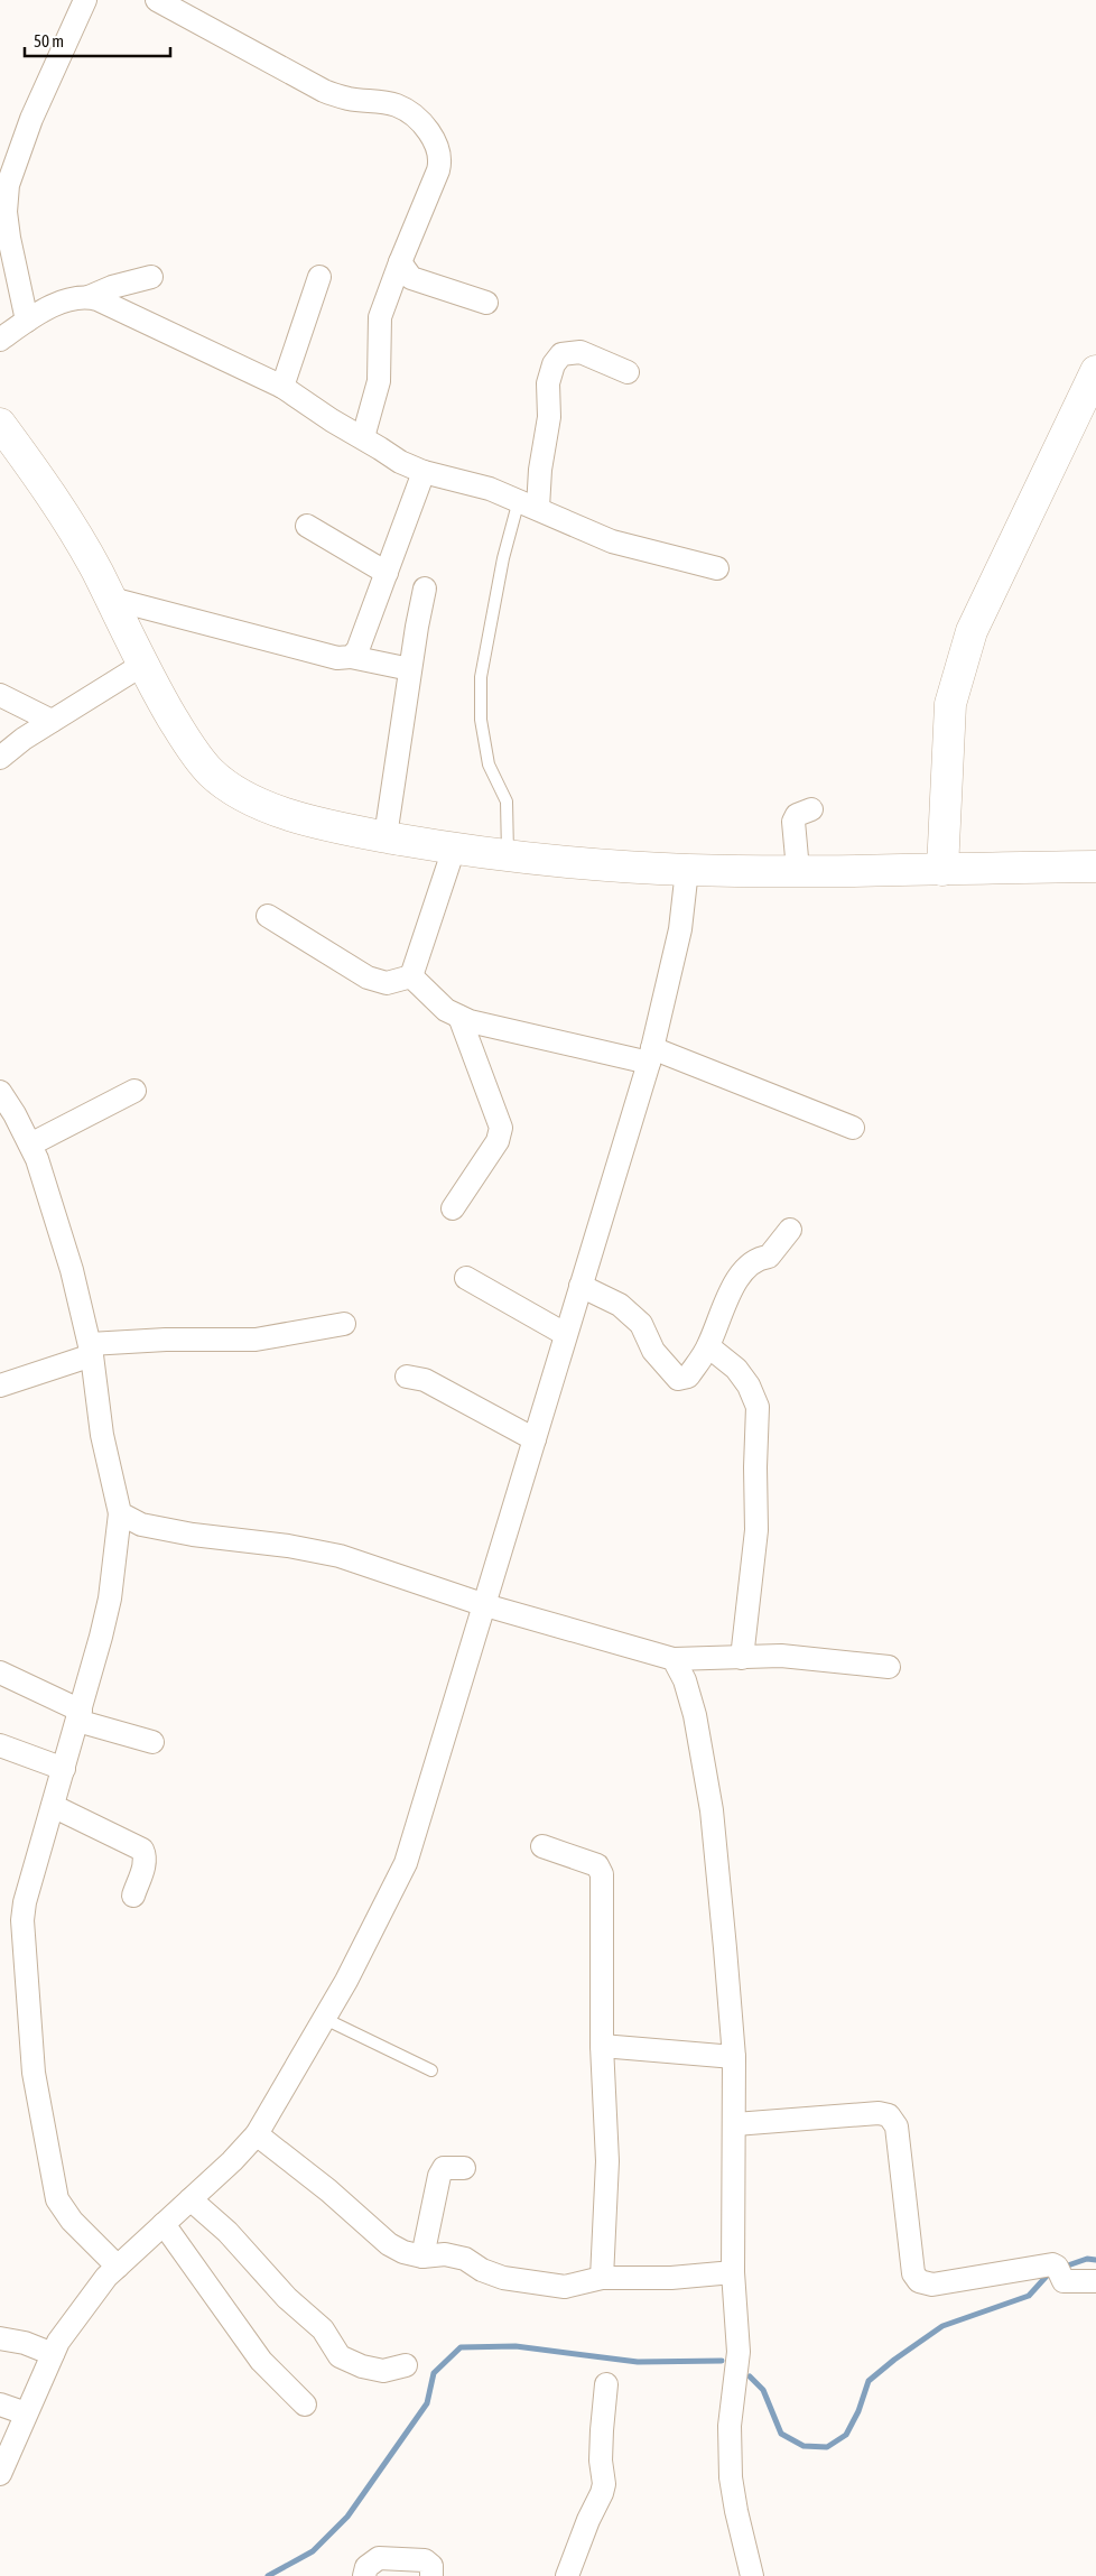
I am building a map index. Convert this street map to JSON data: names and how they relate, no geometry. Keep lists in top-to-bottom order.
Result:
{
  "scale_bar": "50 m"
}
